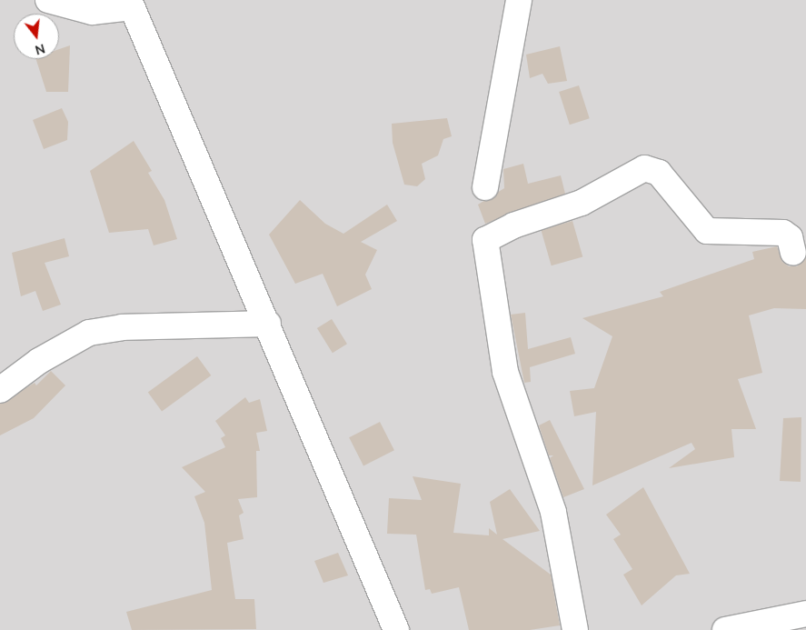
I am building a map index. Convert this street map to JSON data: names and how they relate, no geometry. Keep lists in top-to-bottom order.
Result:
{
  "north": "bottom"
}
